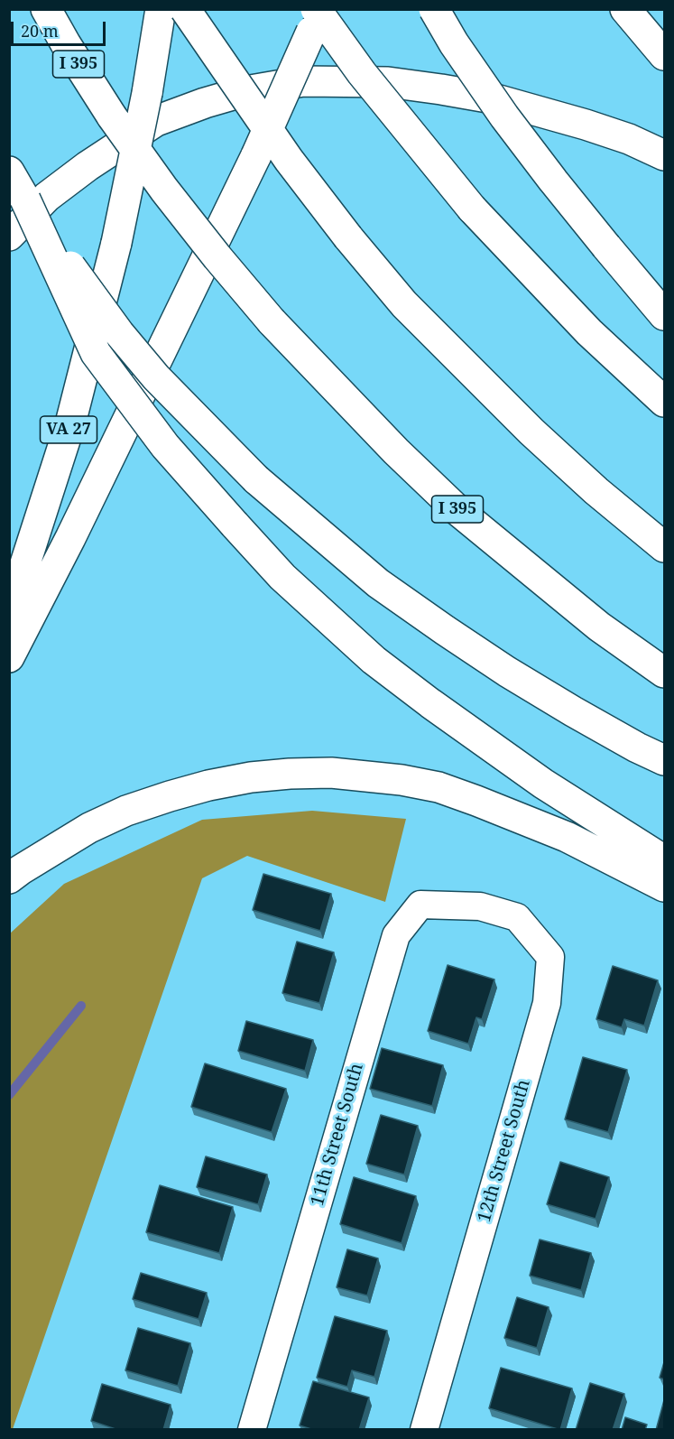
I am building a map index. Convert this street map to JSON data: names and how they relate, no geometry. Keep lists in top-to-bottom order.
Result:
{
  "streets": {
    "highway": ["I 395", "VA 27"],
    "street": ["11th Street South", "12th Street South"]
  },
  "crossings": [
    ["11th Street South", "12th Street South"]
  ],
  "scale_bar": "20 m"
}
